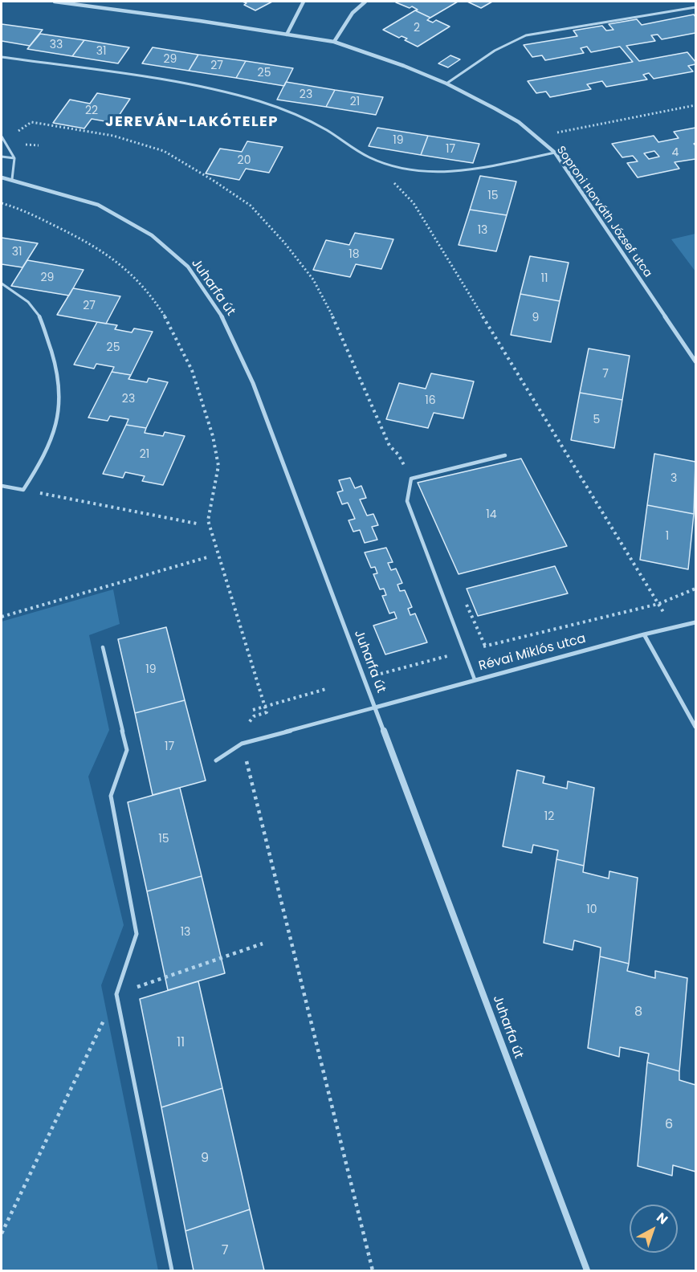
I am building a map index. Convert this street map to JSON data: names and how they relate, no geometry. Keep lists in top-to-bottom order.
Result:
{
  "streets": {
    "street": ["Soproni Horváth József utca", "Juharfa út", "Révai Miklós utca"]
  },
  "crossings": [
    ["Juharfa út", "Révai Miklós utca"]
  ],
  "districts": ["JEREVÁN-LAKÓTELEP"],
  "house_numbers": [
    "2",
    "33",
    "31",
    "29",
    "27",
    "25",
    "23",
    "21",
    "22",
    "19",
    "17",
    "4",
    "20",
    "15",
    "13",
    "31",
    "18",
    "29",
    "11",
    "27",
    "9",
    "25",
    "7",
    "23",
    "16",
    "5",
    "21",
    "3",
    "14",
    "1",
    "19",
    "17",
    "12",
    "15",
    "10",
    "13",
    "8",
    "11",
    "6",
    "9",
    "7"
  ],
  "north": "top right"
}
